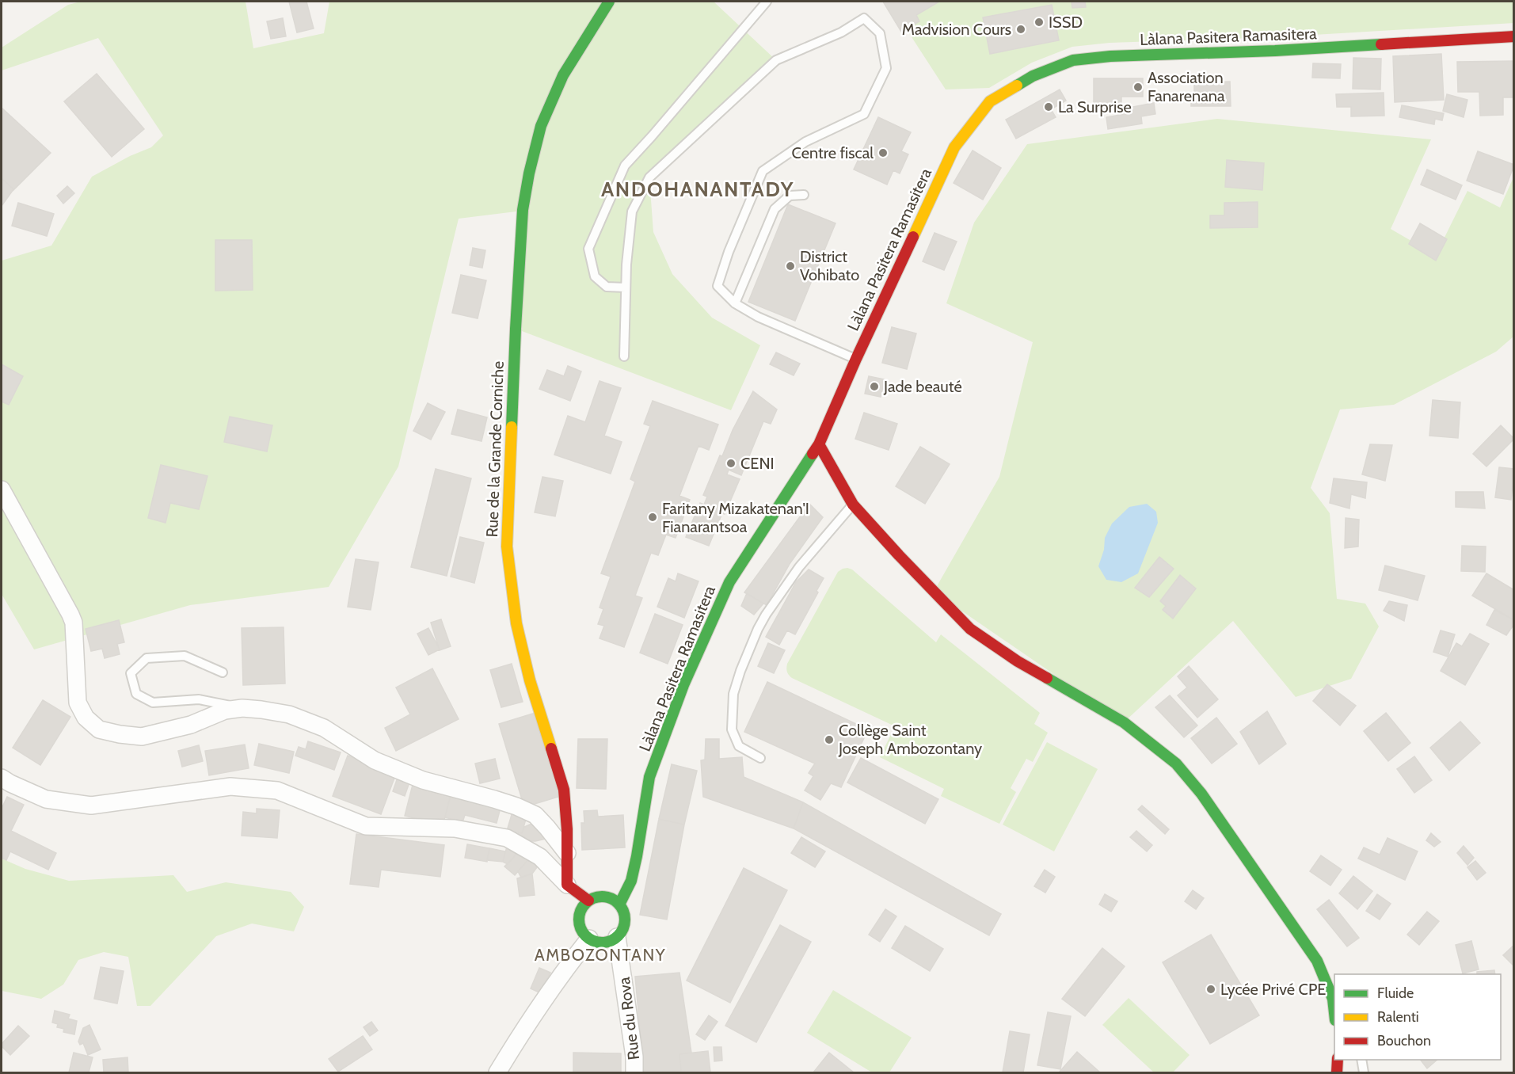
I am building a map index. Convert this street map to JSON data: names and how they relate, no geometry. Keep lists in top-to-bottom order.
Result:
{
  "streets": {
    "street": ["Làlana Pasitera Ramasitera", "Rue de la Grande Corniche", "Rue du Rova"]
  },
  "crossings": [
    ["Làlana Pasitera Ramasitera", "Rue du Rova"]
  ],
  "districts": ["ANDOHANANTADY", "AMBOZONTANY"],
  "places": [
    "ISSD",
    "Madvision Cours",
    "Association Fanarenana",
    "La Surprise",
    "Centre fiscal",
    "District Vohibato",
    "Jade beauté",
    "CENI",
    "Faritany Mizakatenan'I Fianarantsoa",
    "Collège Saint Joseph Ambozontany",
    "Lycée Privé CPE"
  ],
  "legend": ["Fluide", "Ralenti", "Bouchon"]
}
